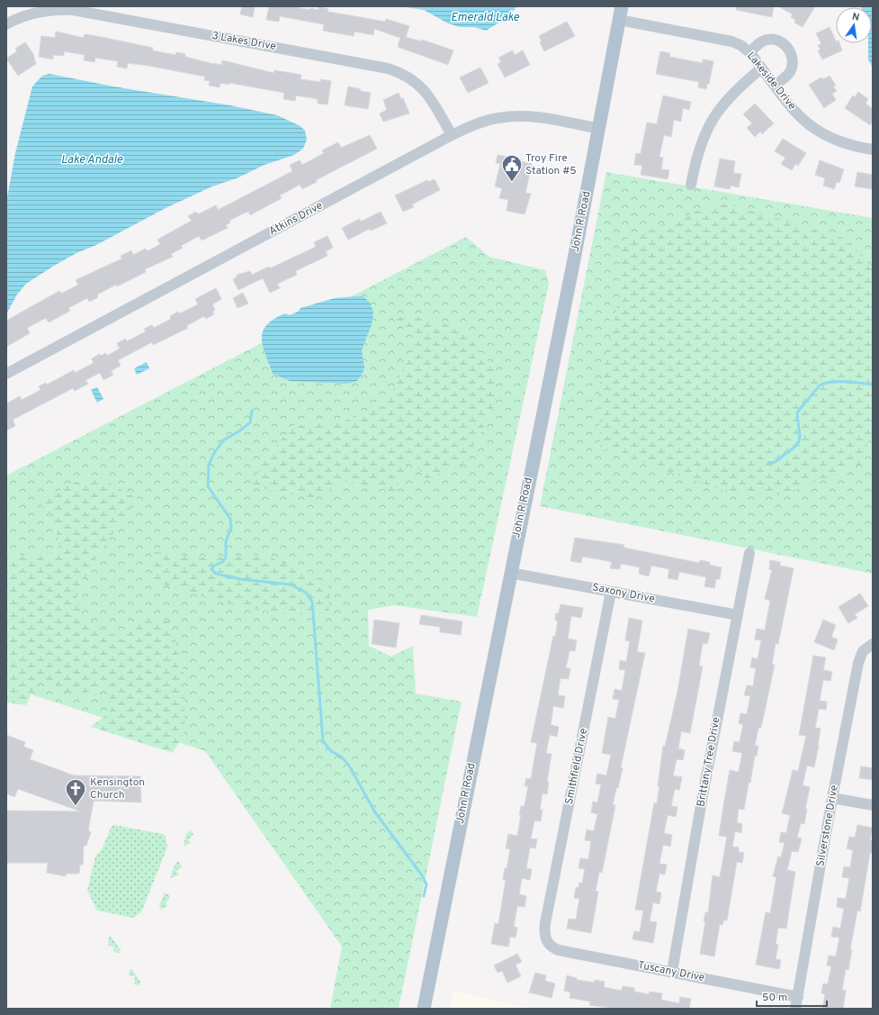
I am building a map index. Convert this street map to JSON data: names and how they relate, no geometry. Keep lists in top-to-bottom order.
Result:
{
  "streets": {
    "main road": ["John R Road"],
    "street": [
      "3 Lakes Drive",
      "Lakeside Drive",
      "Atkins Drive",
      "Saxony Drive",
      "Brittany Tree Drive",
      "Smithfield Drive",
      "Silverstone Drive",
      "Tuscany Drive"
    ]
  },
  "crossings": [
    ["3 Lakes Drive", "Atkins Drive"],
    ["Lakeside Drive", "John R Road"],
    ["Atkins Drive", "John R Road"],
    ["John R Road", "Saxony Drive"],
    ["Saxony Drive", "Brittany Tree Drive"],
    ["Saxony Drive", "Smithfield Drive"],
    ["Brittany Tree Drive", "Tuscany Drive"],
    ["Smithfield Drive", "Tuscany Drive"],
    ["Silverstone Drive", "Tuscany Drive"]
  ],
  "water": ["Emerald Lake", "Lake Andale"],
  "places": {
    "public building": ["Troy Fire Station #5"],
    "church": ["Kensington Church"]
  },
  "scale_bar": "50 m",
  "north": "top"
}
